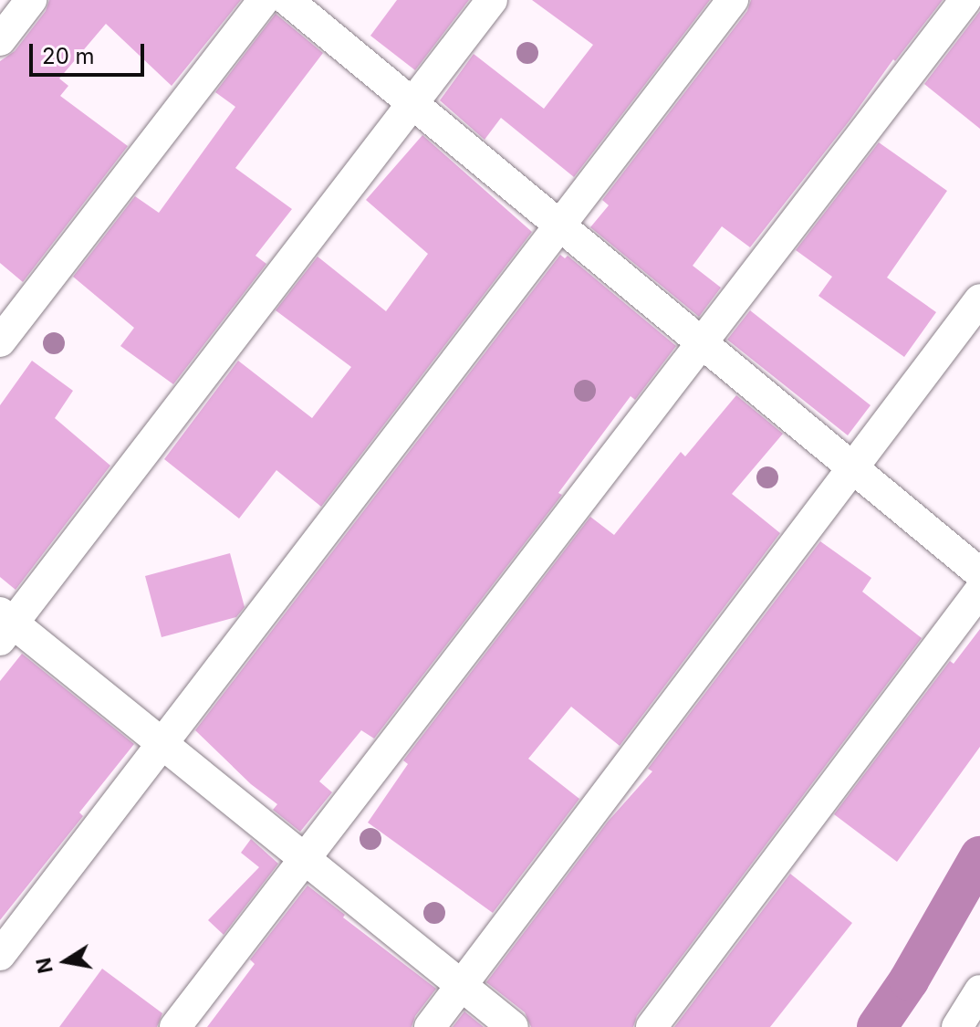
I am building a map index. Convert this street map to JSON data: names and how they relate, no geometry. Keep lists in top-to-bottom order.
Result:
{
  "scale_bar": "20 m",
  "north": "left"
}
